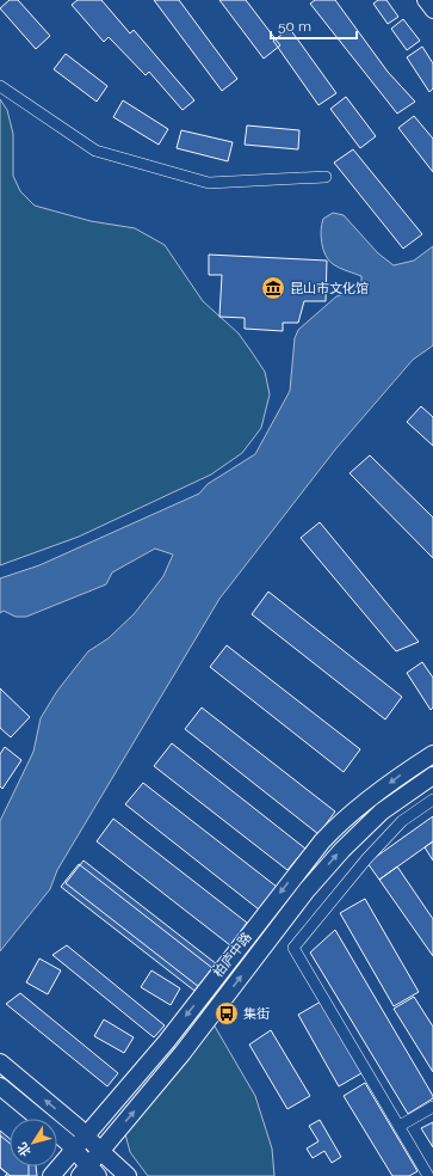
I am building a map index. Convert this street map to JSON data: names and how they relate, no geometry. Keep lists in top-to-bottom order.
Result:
{
  "streets": {
    "main road": ["柏庐中路"]
  },
  "places": {
    "museum": ["昆山市文化馆"],
    "bus stop": ["集街"]
  },
  "scale_bar": "50 m",
  "north": "bottom left"
}
